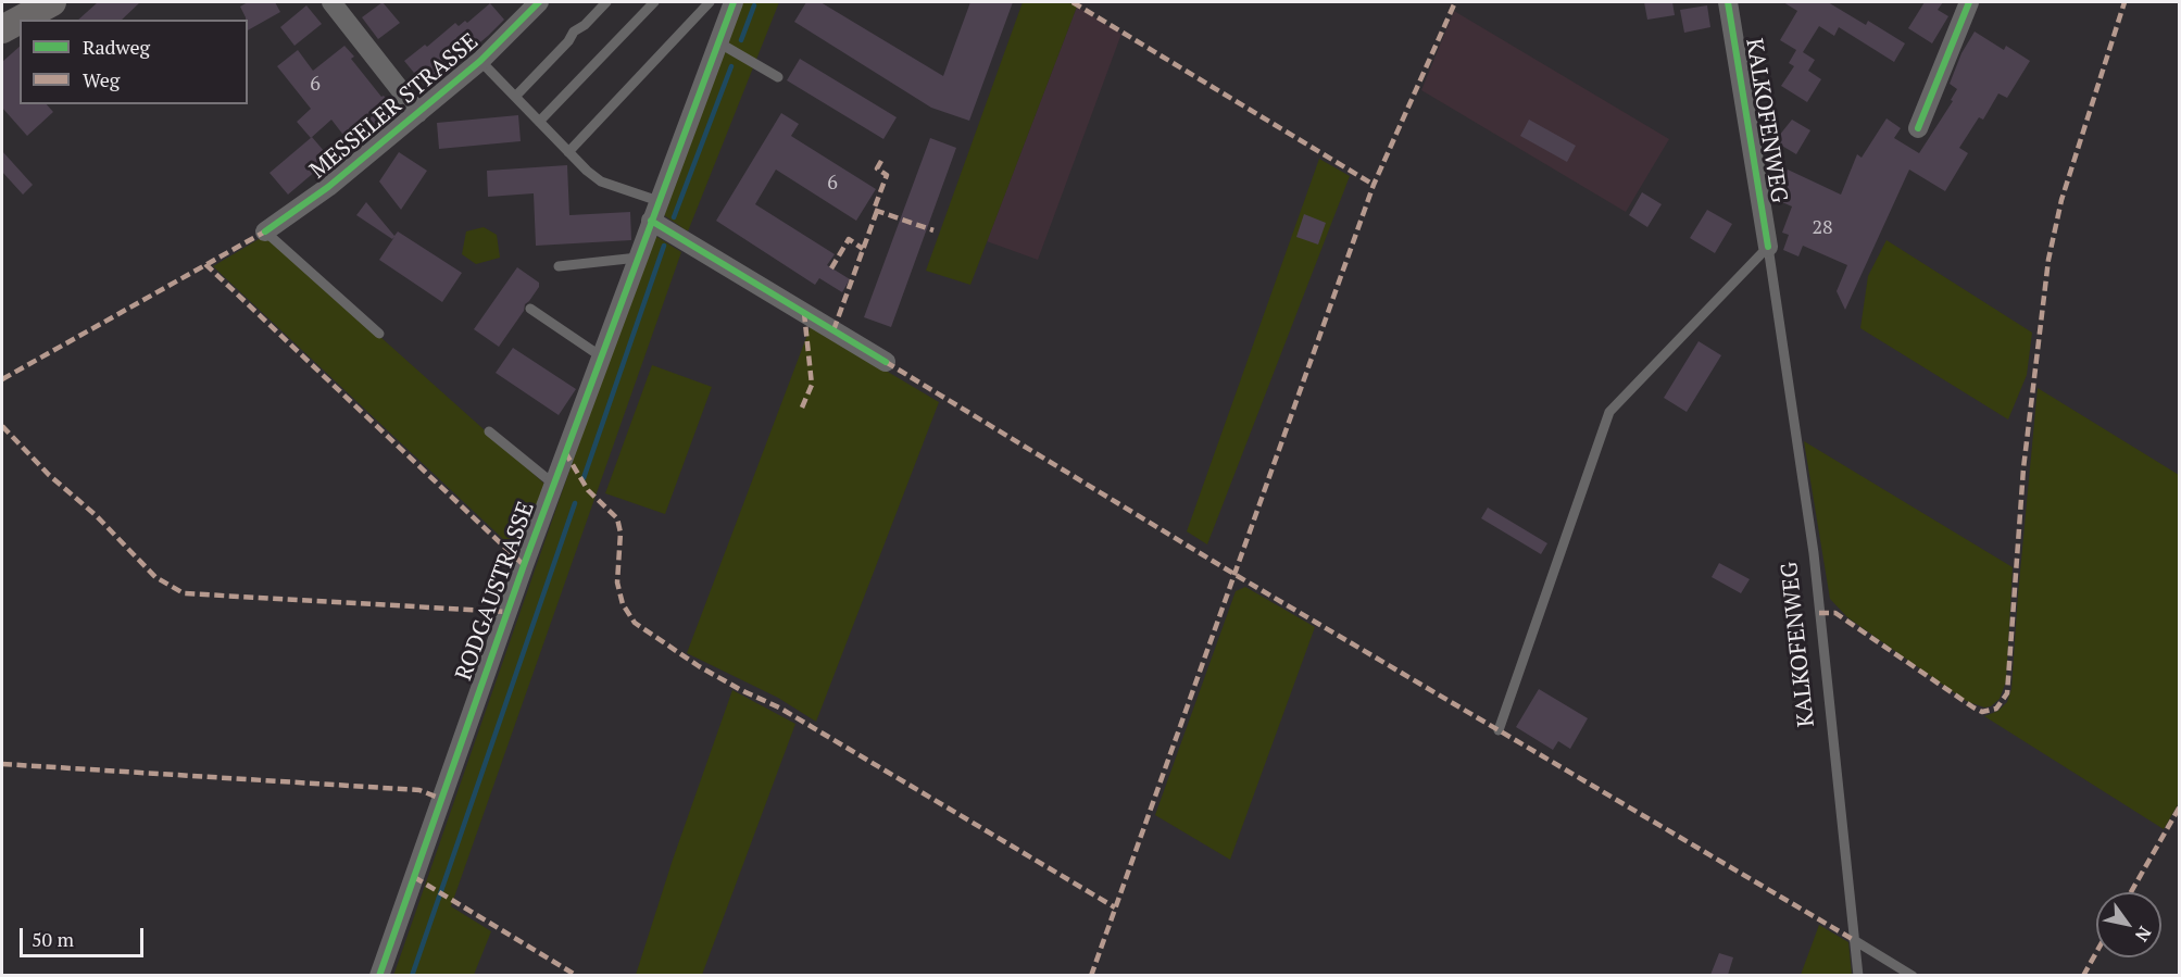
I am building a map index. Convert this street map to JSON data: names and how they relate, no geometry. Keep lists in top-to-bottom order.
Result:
{
  "streets": {
    "street": ["MESSELER STRASSE", "KALKOFENWEG", "RODGAUSTRASSE"]
  },
  "house_numbers": ["6", "6", "28"],
  "legend": ["Radweg", "Weg"],
  "scale_bar": "50 m",
  "north": "bottom right"
}
